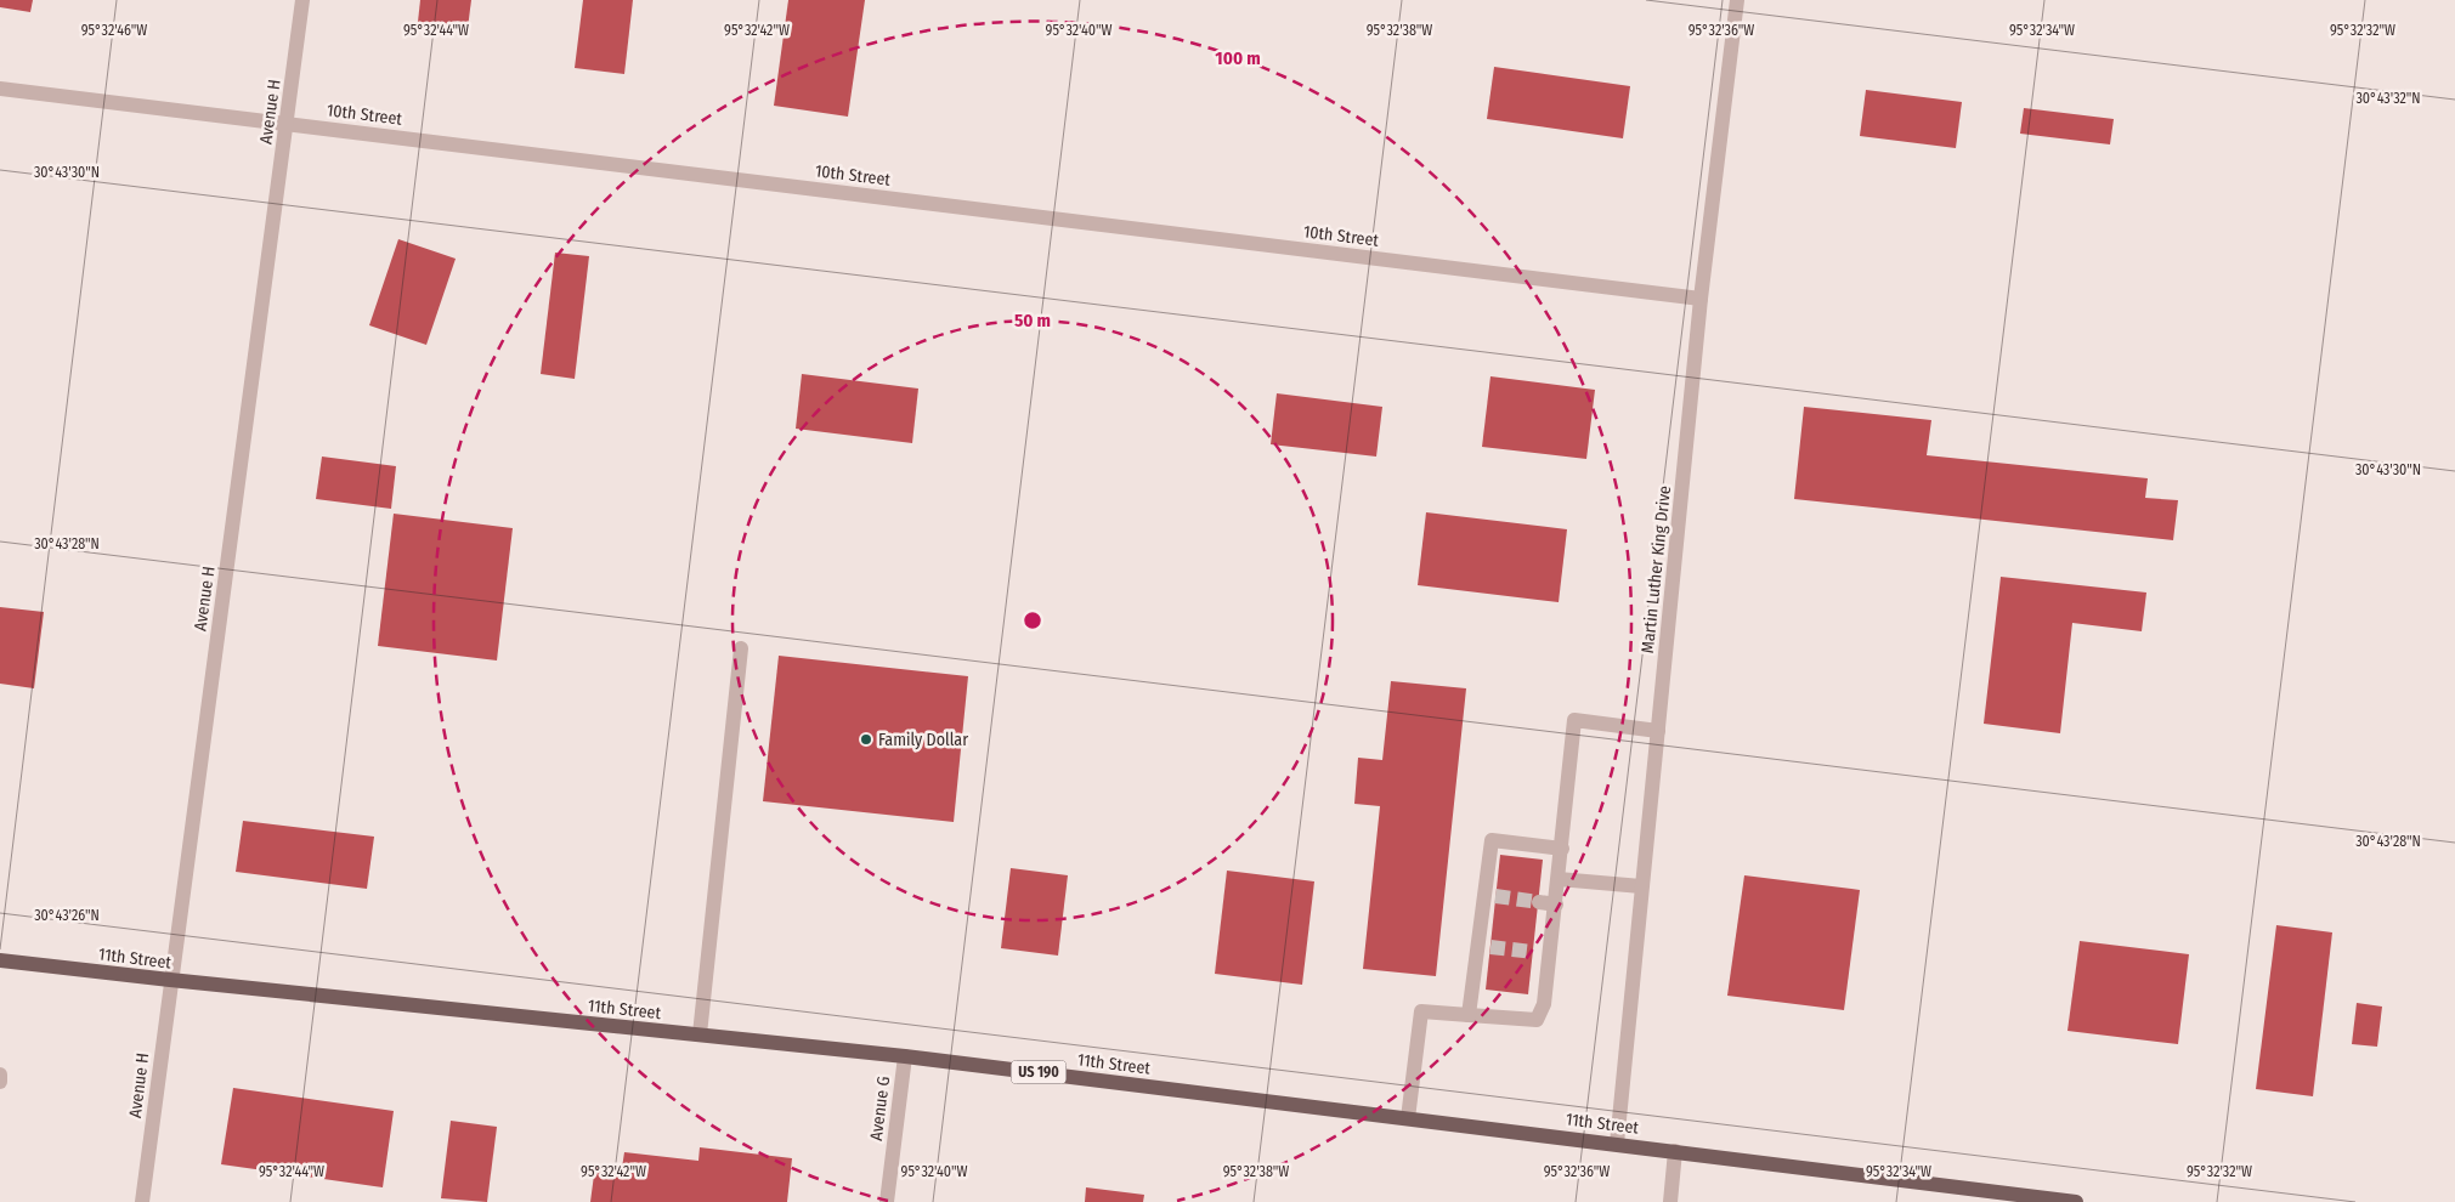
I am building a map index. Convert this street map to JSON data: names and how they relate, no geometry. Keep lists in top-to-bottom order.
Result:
{
  "streets": {
    "main road": ["11th Street", "US 190"],
    "street": [
      "Avenue H",
      "10th Street",
      "Martin Luther King Drive",
      "Avenue G"
    ]
  },
  "crossings": [
    ["Avenue H", "10th Street"],
    ["Avenue H", "11th Street"],
    ["10th Street", "Martin Luther King Drive"],
    ["Martin Luther King Drive", "11th Street"],
    ["11th Street", "Avenue G"]
  ],
  "places": ["Family Dollar"],
  "coordinates": [
    "95°32'46\"W",
    "95°32'44\"W",
    "95°32'42\"W",
    "95°32'40\"W",
    "95°32'38\"W",
    "95°32'36\"W",
    "95°32'34\"W",
    "95°32'32\"W",
    "30°43'32\"N",
    "30°43'30\"N",
    "30°43'28\"N",
    "30°43'26\"N"
  ],
  "rings": ["100 m", "50 m"]
}
